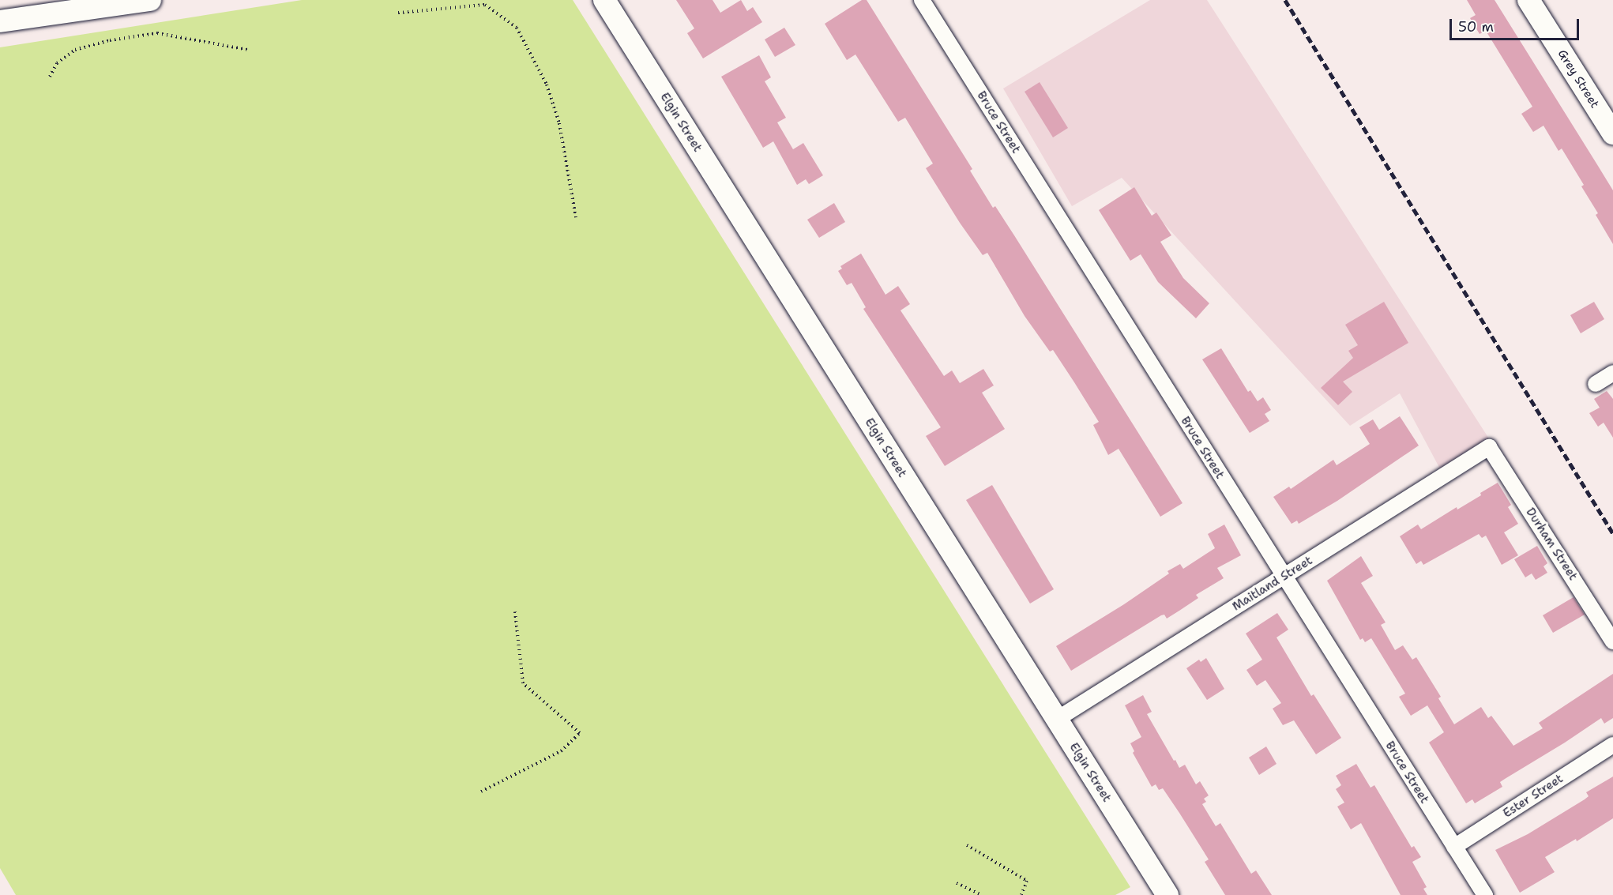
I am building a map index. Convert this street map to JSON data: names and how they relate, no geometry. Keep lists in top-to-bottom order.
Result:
{
  "streets": {
    "main road": ["Grey Street", "Elgin Street"],
    "street": [
      "Bruce Street",
      "Durham Street",
      "Maitland Street",
      "Ester Street"
    ]
  },
  "crossings": [
    ["Elgin Street", "Maitland Street"],
    ["Bruce Street", "Maitland Street"],
    ["Bruce Street", "Ester Street"],
    ["Durham Street", "Maitland Street"]
  ],
  "scale_bar": "50 m"
}
